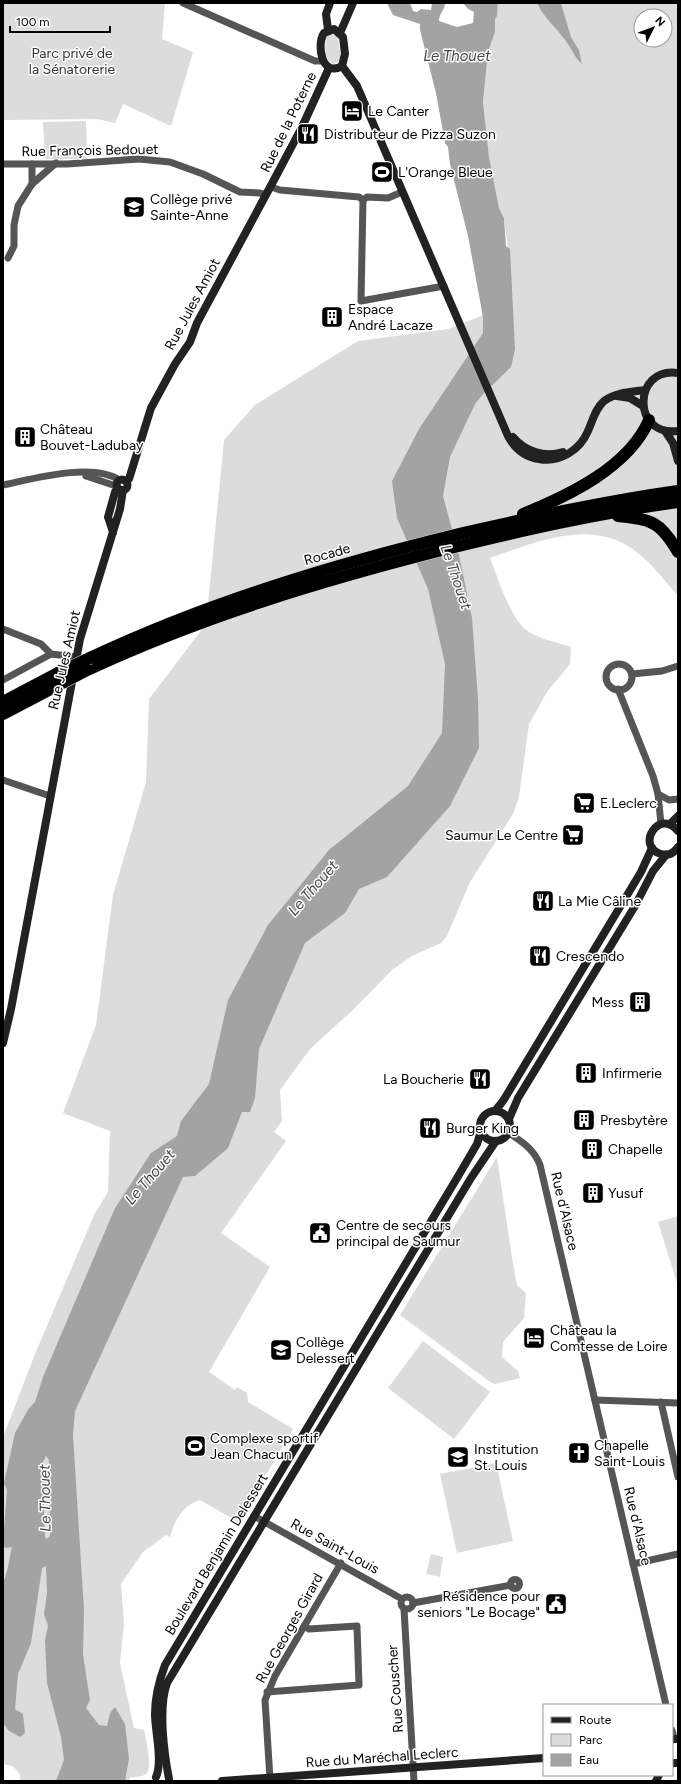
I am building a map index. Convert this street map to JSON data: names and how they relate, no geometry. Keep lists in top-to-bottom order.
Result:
{
  "streets": {
    "highway": ["Rocade"],
    "main road": [
      "Rue de la Poterne",
      "Rue Jules Amiot",
      "Boulevard Benjamin Delessert",
      "Rue du Maréchal Leclerc"
    ],
    "street": [
      "Rue François Bedouet",
      "Rue d'Alsace",
      "Rue Saint-Louis",
      "Rue Georges Girard",
      "Rue Couscher"
    ]
  },
  "crossings": [
    ["Rue de la Poterne", "Rue Jules Amiot"],
    ["Rue François Bedouet", "Rue Jules Amiot"],
    ["Rue d'Alsace", "Boulevard Benjamin Delessert"],
    ["Rue Saint-Louis", "Boulevard Benjamin Delessert"],
    ["Rue Saint-Louis", "Rue Georges Girard"],
    ["Rue Saint-Louis", "Rue Couscher"],
    ["Rue Georges Girard", "Rue du Maréchal Leclerc"],
    ["Rue Couscher", "Rue du Maréchal Leclerc"]
  ],
  "water": ["Le Thouet"],
  "parks": ["Parc privé de la Sénatorerie"],
  "places": {
    "hotel": ["Le Canter", "Château la Comtesse de Loire"],
    "restaurant": [
      "Distributeur de Pizza Suzon",
      "La Mie Câline",
      "Crescendo",
      "La Boucherie",
      "Burger King"
    ],
    "sports": ["L'Orange Bleue", "Complexe sportif Jean Chacun"],
    "school or university": ["Collège privé Sainte-Anne", "Collège Delessert", "Institution St. Louis"],
    "building": [
      "Espace André Lacaze",
      "Château Bouvet-Ladubay",
      "Mess",
      "Infirmerie",
      "Presbytère",
      "Chapelle",
      "Yusuf"
    ],
    "supermarket": ["E.Leclerc", "Saumur Le Centre"],
    "public building": ["Centre de secours principal de Saumur", "Résidence pour seniors \"Le Bocage\""],
    "church": ["Chapelle Saint-Louis"]
  },
  "legend": ["Route", "Parc", "Eau"],
  "scale_bar": "100 m",
  "north": "top right"
}
